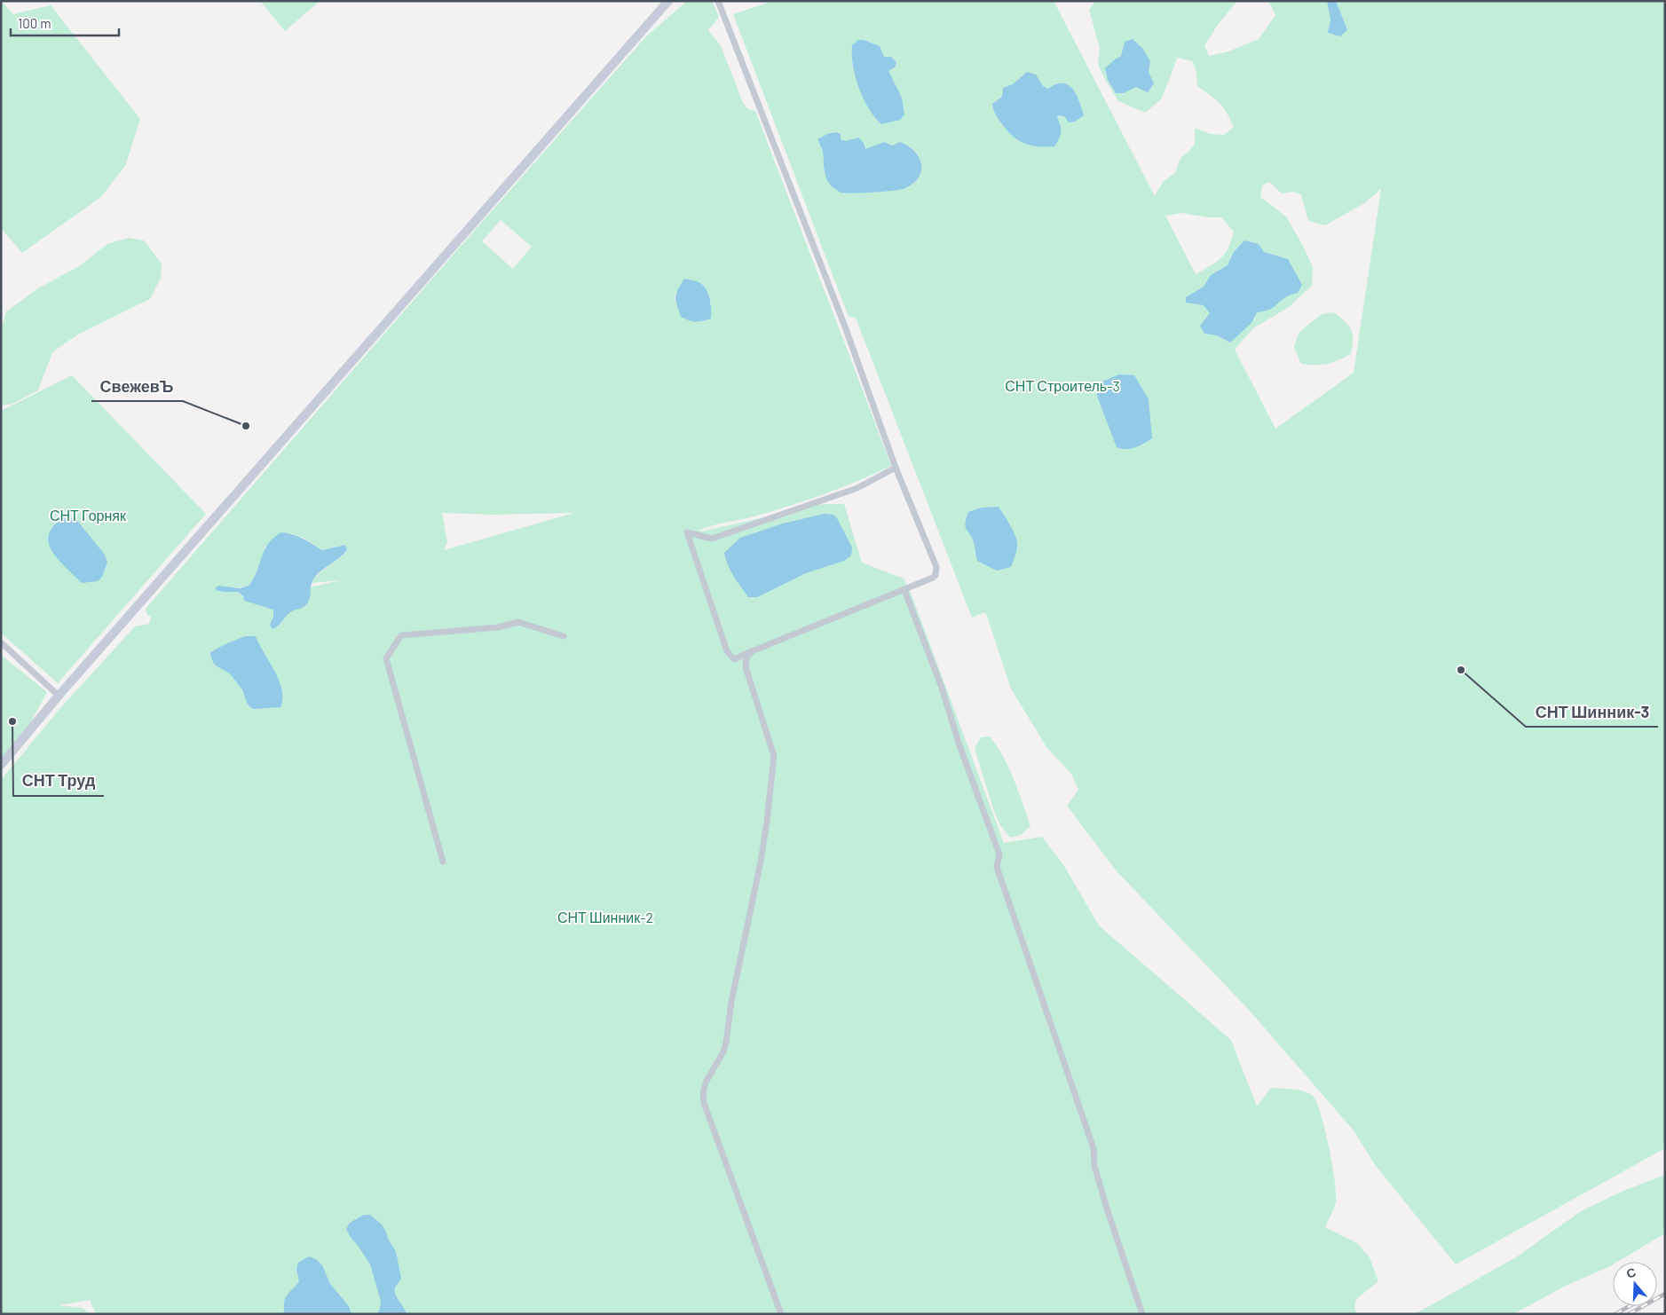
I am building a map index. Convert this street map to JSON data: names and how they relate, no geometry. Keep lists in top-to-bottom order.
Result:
{
  "parks": ["СНТ Строитель-3", "СНТ Горняк", "СНТ Шинник-2"],
  "places": ["СвежевЪ", "СНТ Шинник-3", "СНТ Труд"],
  "scale_bar": "100 m",
  "north": "top"
}
